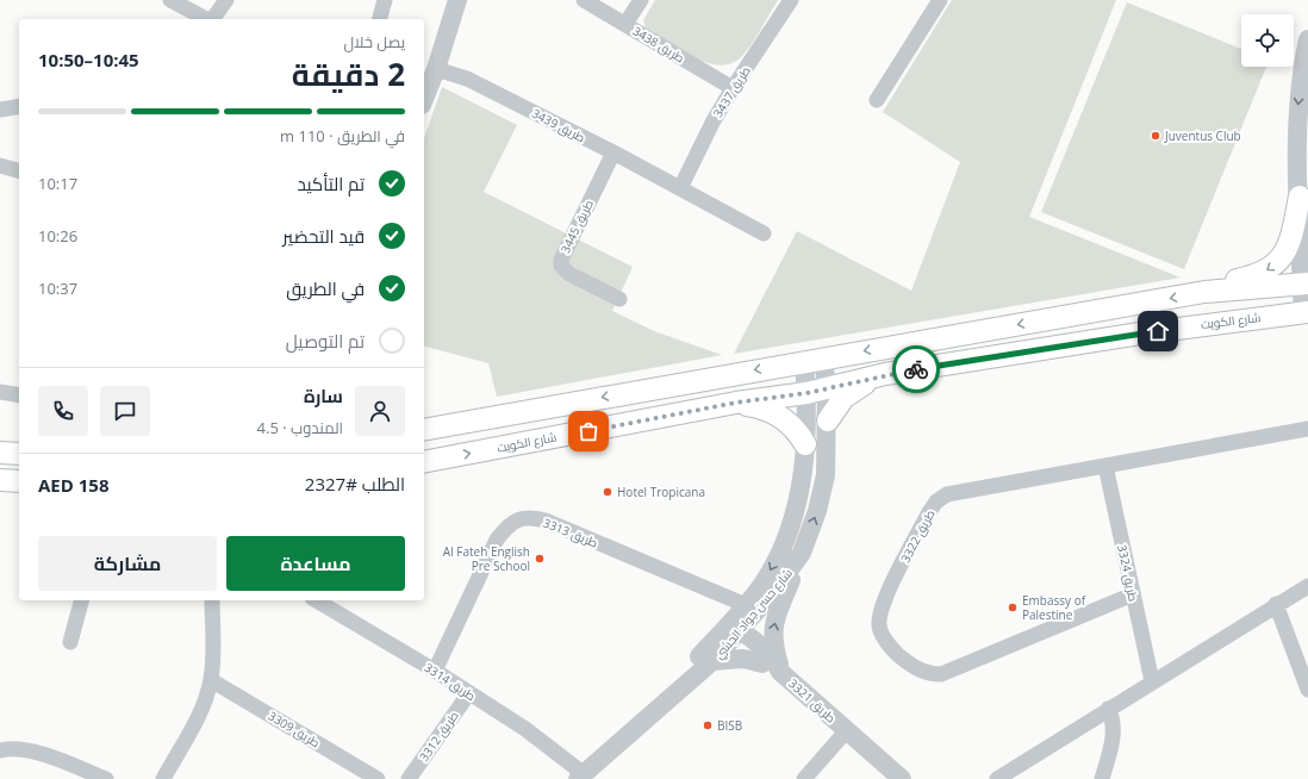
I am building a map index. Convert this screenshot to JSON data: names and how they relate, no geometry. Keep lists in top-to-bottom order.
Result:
{
  "streets": {
    "main road": ["شارع الكويت"],
    "street": [
      "طريق 3438",
      "طريق 3437",
      "طريق 3439",
      "طريق 3445",
      "طريق 3313",
      "طريق 3322",
      "طريق 3324",
      "شارع حسن جواد الجشي",
      "طريق 3314",
      "طريق 3321",
      "طريق 3309",
      "طريق 3312"
    ]
  },
  "crossings": [
    ["طريق 3438", "طريق 3437"],
    ["طريق 3437", "طريق 3439"],
    ["طريق 3439", "طريق 3445"],
    ["شارع الكويت", "شارع حسن جواد الجشي"],
    ["طريق 3313", "شارع حسن جواد الجشي"],
    ["طريق 3313", "طريق 3314"],
    ["طريق 3322", "طريق 3324"],
    ["شارع حسن جواد الجشي", "طريق 3314"],
    ["شارع حسن جواد الجشي", "طريق 3321"],
    ["طريق 3314", "طريق 3312"]
  ],
  "places": [
    "Juventus Club",
    "Hotel Tropicana",
    "Al Fateh English Pre School",
    "Embassy of Palestine",
    "BISB"
  ],
  "page": {
    "heading": ["2 دقيقة", "يصل خلال", "10:45–10:50"],
    "panel": [
      "سارة",
      "المندوب · 4.5",
      "الطلب #2327",
      "AED 158"
    ],
    "bar": "في الطريق · 110 m",
    "list": [
      ["تم التأكيد", "10:17"],
      ["قيد التحضير", "10:26"],
      ["في الطريق", "10:37"],
      "تم التوصيل"
    ],
    "buttons": ["مساعدة", "مشاركة"]
  }
}
